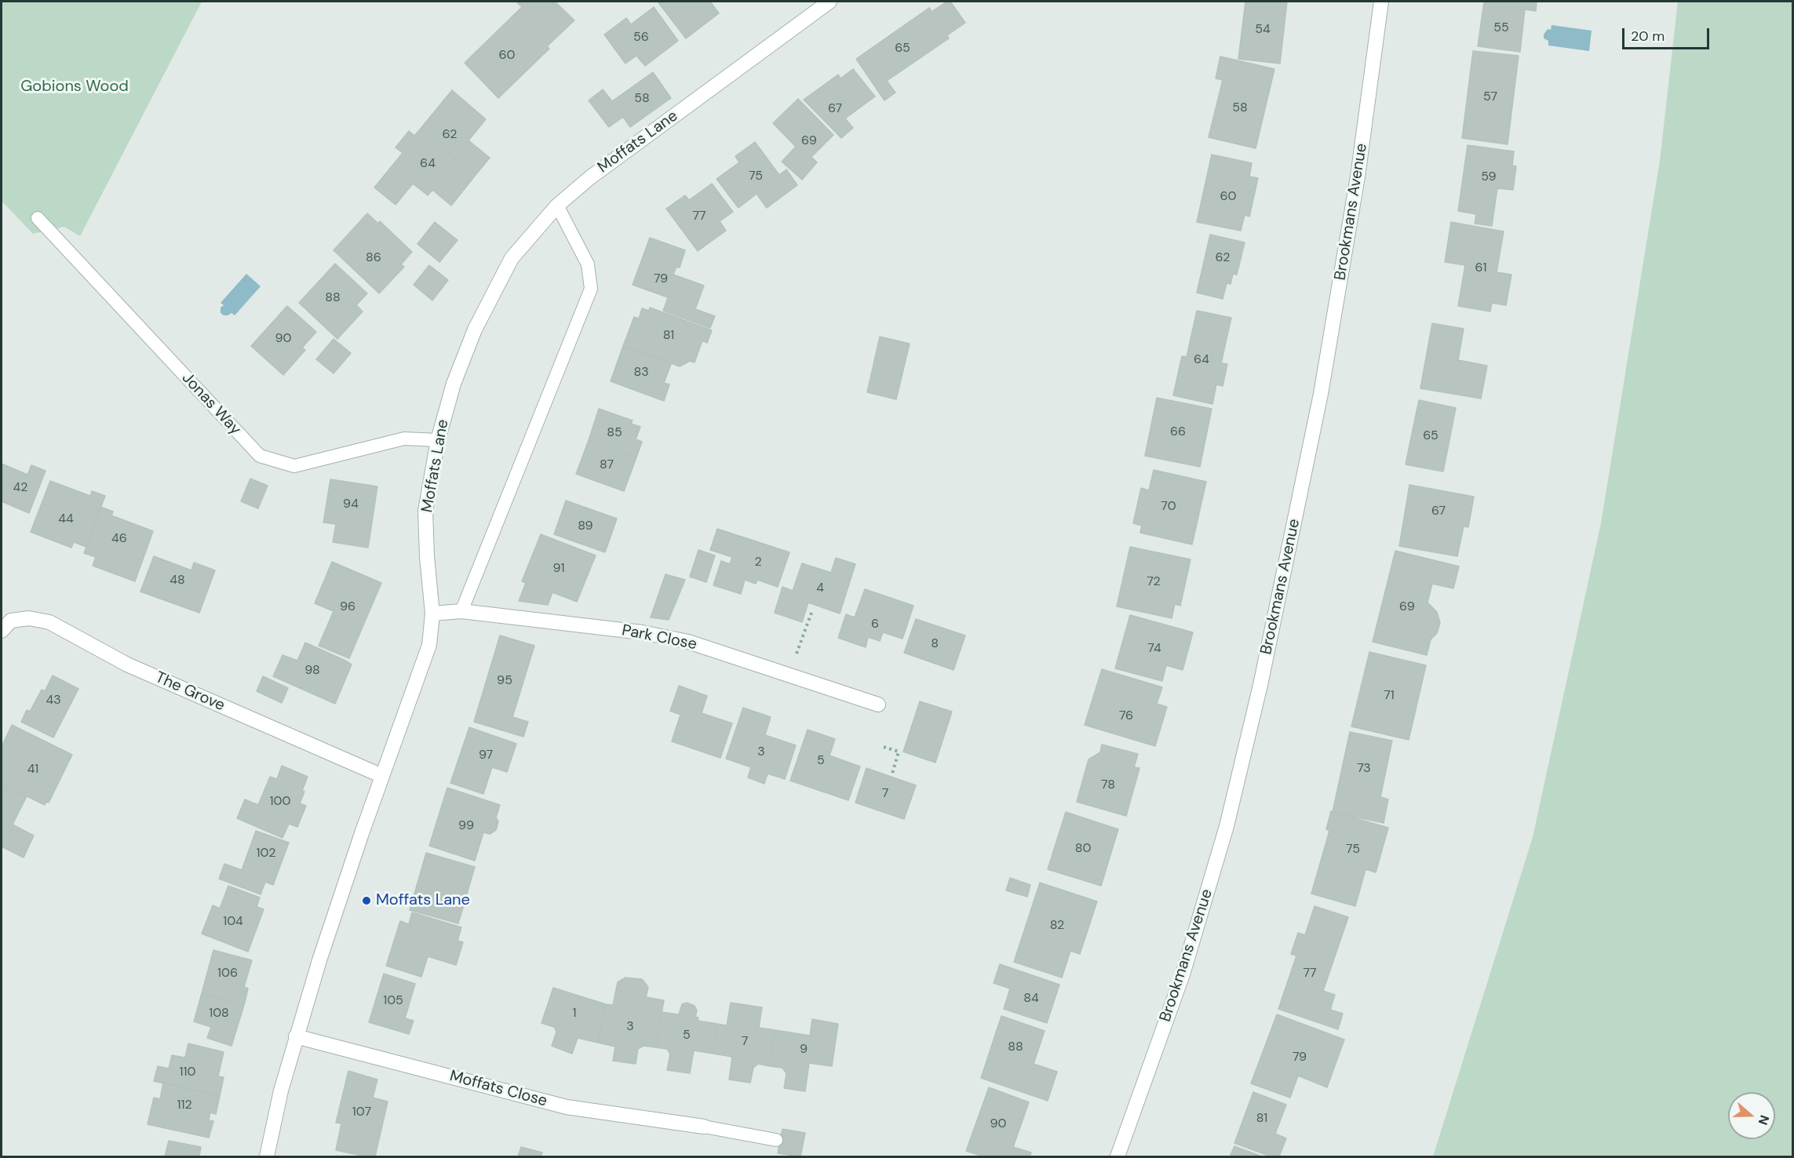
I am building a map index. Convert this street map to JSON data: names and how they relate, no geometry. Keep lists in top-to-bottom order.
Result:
{
  "streets": {
    "street": [
      "Moffats Lane",
      "Brookmans Avenue",
      "Park Close",
      "The Grove",
      "Moffats Close"
    ],
    "lane": ["Jonas Way"]
  },
  "crossings": [
    ["Moffats Lane", "Jonas Way"],
    ["Moffats Lane", "Park Close"],
    ["Moffats Lane", "The Grove"],
    ["Moffats Lane", "Moffats Close"]
  ],
  "parks": ["Gobions Wood"],
  "places": ["Moffats Lane"],
  "house_numbers": [
    "55",
    "54",
    "56",
    "65",
    "60",
    "57",
    "58",
    "58",
    "67",
    "62",
    "69",
    "64",
    "75",
    "59",
    "60",
    "77",
    "86",
    "62",
    "61",
    "79",
    "88",
    "81",
    "90",
    "64",
    "83",
    "66",
    "85",
    "65",
    "87",
    "42",
    "94",
    "70",
    "67",
    "44",
    "89",
    "46",
    "2",
    "91",
    "48",
    "72",
    "4",
    "96",
    "69",
    "6",
    "8",
    "74",
    "98",
    "95",
    "71",
    "43",
    "76",
    "3",
    "97",
    "5",
    "73",
    "41",
    "78",
    "7",
    "100",
    "99",
    "80",
    "75",
    "102",
    "104",
    "82",
    "106",
    "77",
    "84",
    "105",
    "108",
    "1",
    "3",
    "5",
    "7",
    "88",
    "9",
    "79",
    "110",
    "112",
    "107",
    "81",
    "90"
  ],
  "scale_bar": "20 m",
  "north": "right"
}
